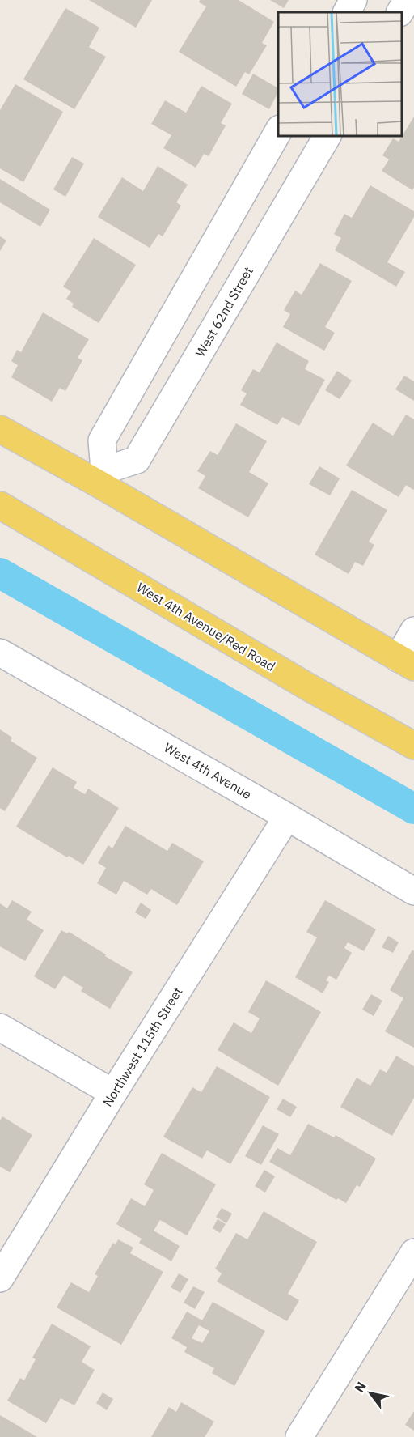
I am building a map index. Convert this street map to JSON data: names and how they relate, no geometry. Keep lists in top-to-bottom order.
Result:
{
  "streets": {
    "main road": ["West 4th Avenue/Red Road"],
    "street": ["West 62nd Street", "West 4th Avenue", "Northwest 115th Street"]
  },
  "crossings": [
    ["West 4th Avenue", "Northwest 115th Street"]
  ],
  "north": "top left"
}
